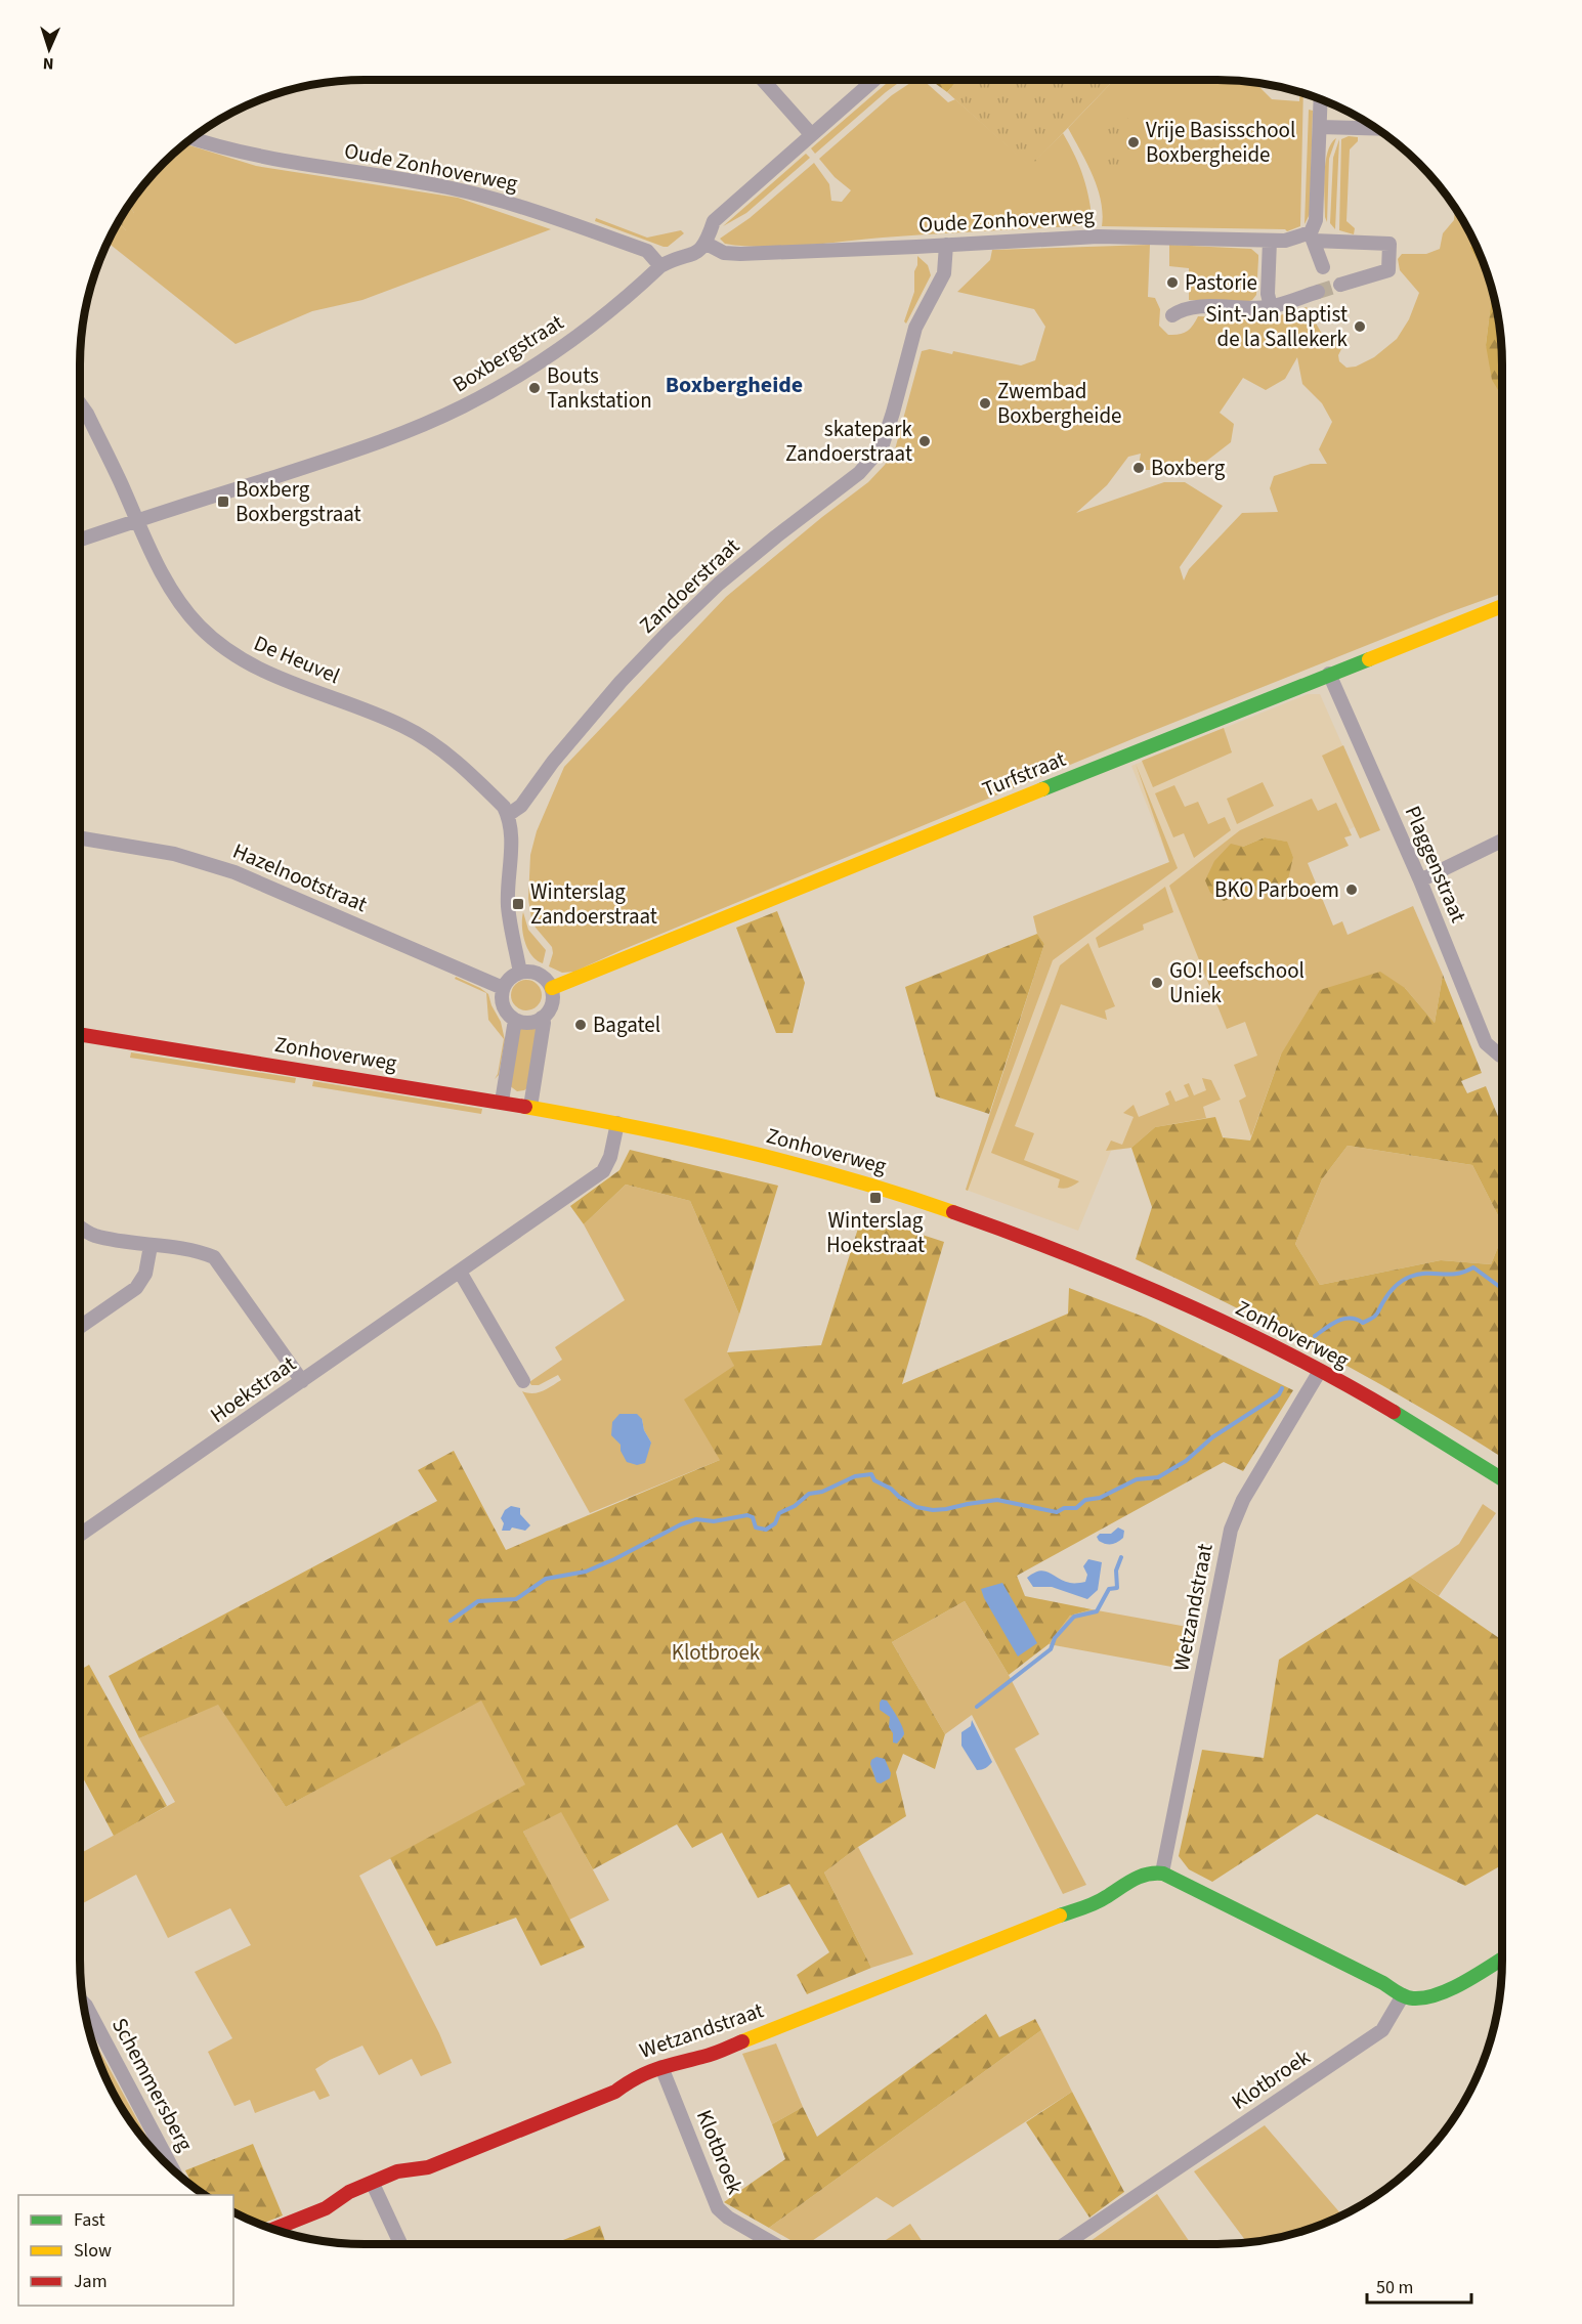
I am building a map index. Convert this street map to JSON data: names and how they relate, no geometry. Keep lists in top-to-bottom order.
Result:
{
  "streets": {
    "street": [
      "Oude Zonhoverweg",
      "Boxbergstraat",
      "Zandoerstraat",
      "De Heuvel",
      "Turfstraat",
      "Plaggenstraat",
      "Hazelnootstraat",
      "Zonhoverweg",
      "Hoekstraat",
      "Wetzandstraat",
      "Klotbroek",
      "Schemmersberg"
    ]
  },
  "crossings": [
    ["Oude Zonhoverweg", "Boxbergstraat"],
    ["Oude Zonhoverweg", "Zandoerstraat"],
    ["Boxbergstraat", "De Heuvel"],
    ["Zandoerstraat", "De Heuvel"],
    ["Turfstraat", "Plaggenstraat"],
    ["Turfstraat", "Hazelnootstraat"],
    ["Zonhoverweg", "Hoekstraat"],
    ["Zonhoverweg", "Wetzandstraat"],
    ["Wetzandstraat", "Klotbroek"]
  ],
  "districts": ["Boxbergheide"],
  "parks": ["Klotbroek"],
  "places": {
    "other": [
      "Vrije Basisschool Boxbergheide",
      "Pastorie",
      "Sint-Jan Baptist de la Sallekerk",
      "Bouts Tankstation",
      "Zwembad Boxbergheide",
      "skatepark Zandoerstraat",
      "Boxberg",
      "BKO Parboem",
      "GO! Leefschool Uniek",
      "Bagatel"
    ],
    "transit": ["Boxberg Boxbergstraat", "Winterslag Zandoerstraat", "Winterslag Hoekstraat"]
  },
  "legend": ["Fast", "Slow", "Jam"],
  "scale_bar": "50 m",
  "north": "bottom"
}
